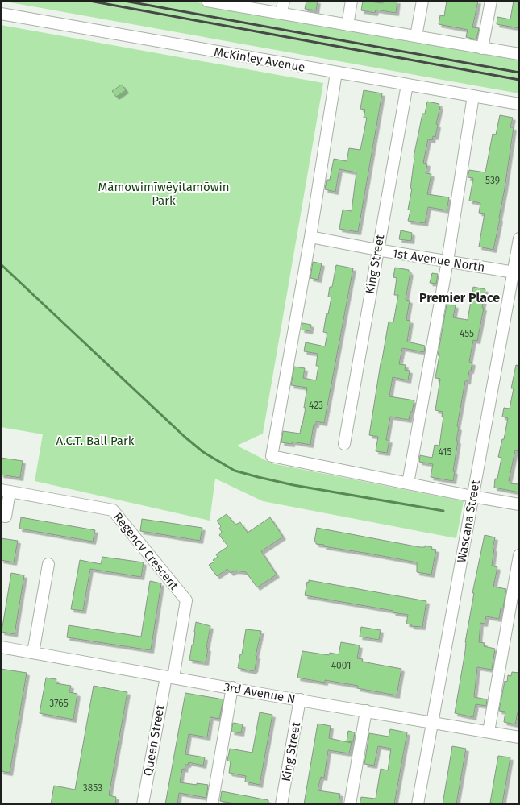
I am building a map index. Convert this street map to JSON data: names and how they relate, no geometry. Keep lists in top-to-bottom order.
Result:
{
  "streets": {
    "street": [
      "McKinley Avenue",
      "1st Avenue North",
      "King Street",
      "Wascana Street",
      "Regency Crescent",
      "3rd Avenue N",
      "Queen Street"
    ]
  },
  "crossings": [
    ["McKinley Avenue", "King Street"],
    ["1st Avenue North", "King Street"],
    ["1st Avenue North", "Wascana Street"],
    ["King Street", "3rd Avenue N"],
    ["Wascana Street", "3rd Avenue N"],
    ["Regency Crescent", "3rd Avenue N"],
    ["Regency Crescent", "Queen Street"],
    ["3rd Avenue N", "Queen Street"]
  ],
  "districts": ["Premier Place"],
  "parks": ["Māmowimīwēyitamōwin Park", "A.C.T. Ball Park"],
  "house_numbers": [
    "539",
    "455",
    "423",
    "415",
    "4001",
    "3765",
    "3853"
  ]
}
